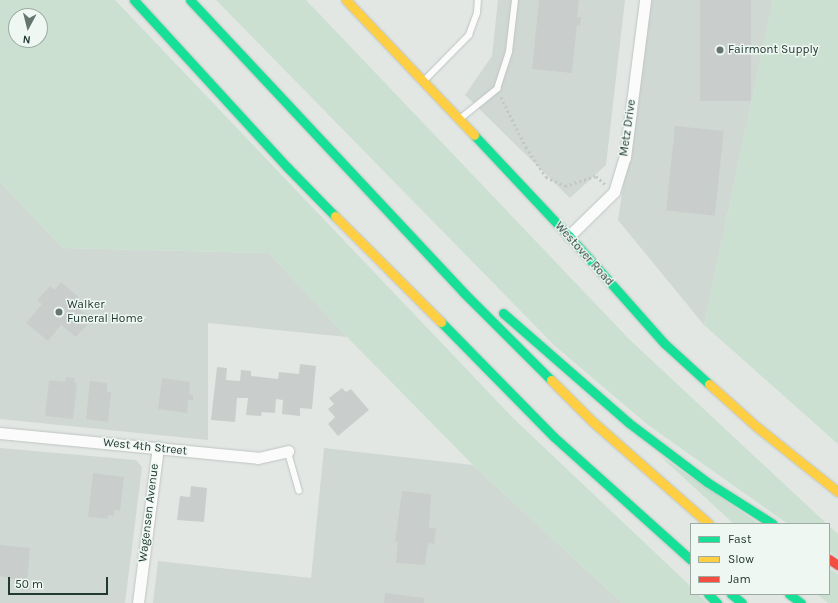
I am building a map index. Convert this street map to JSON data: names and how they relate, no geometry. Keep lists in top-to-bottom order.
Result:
{
  "streets": {
    "main road": ["Westover Road"],
    "street": ["Metz Drive", "West 4th Street", "Wagensen Avenue"]
  },
  "crossings": [
    ["Metz Drive", "Westover Road"],
    ["West 4th Street", "Wagensen Avenue"]
  ],
  "places": ["Fairmont Supply", "Walker Funeral Home"],
  "legend": ["Fast", "Slow", "Jam"],
  "scale_bar": "50 m",
  "north": "bottom"
}
